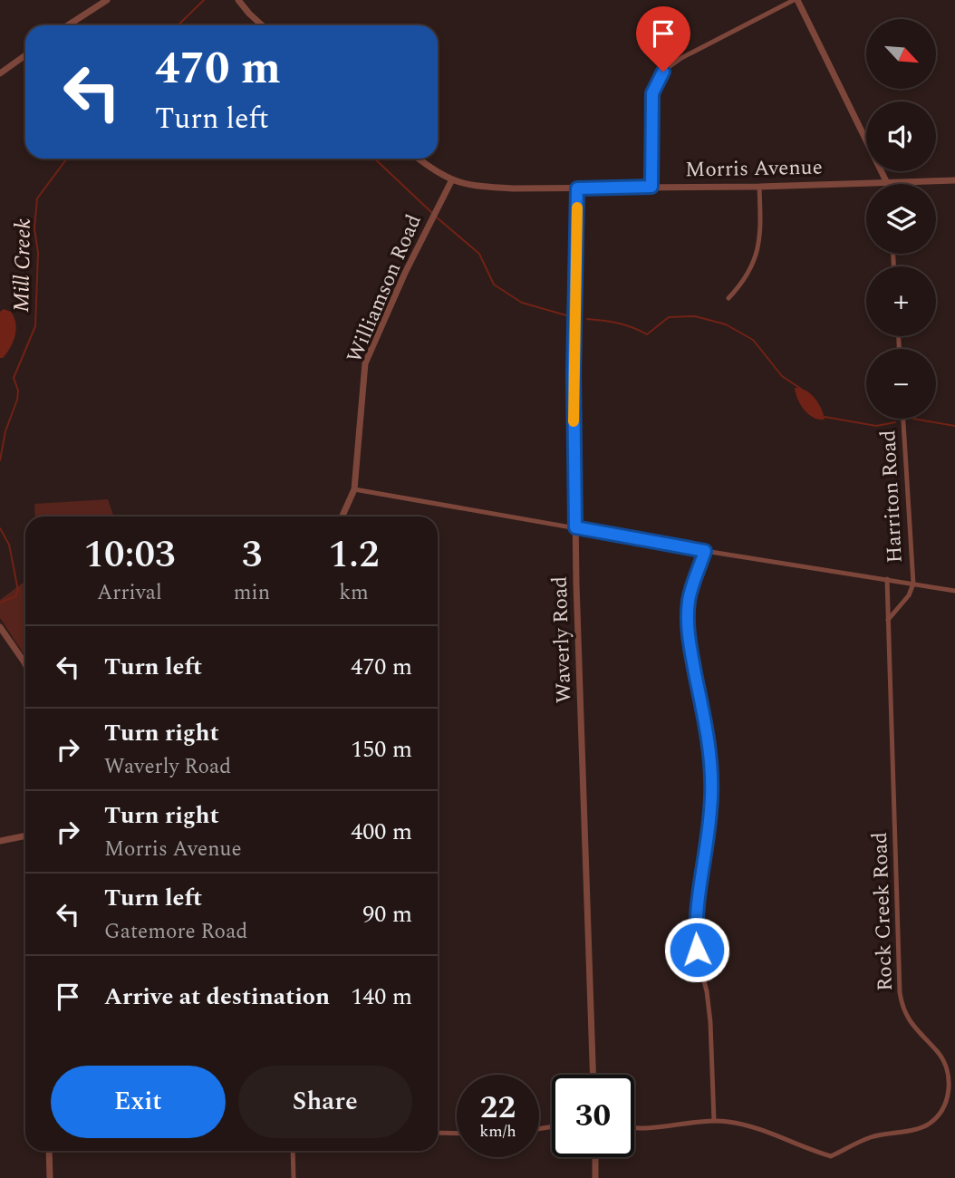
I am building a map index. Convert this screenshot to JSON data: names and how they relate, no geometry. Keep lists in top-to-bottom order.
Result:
{
  "streets": {
    "street": [
      "Morris Avenue",
      "Williamson Road",
      "Harriton Road",
      "Waverly Road",
      "Rock Creek Road"
    ]
  },
  "crossings": [
    ["Morris Avenue", "Williamson Road"],
    ["Morris Avenue", "Waverly Road"]
  ],
  "water": ["Mill Creek"],
  "north": "bottom right",
  "page": {
    "map_buttons": ["+", "−"],
    "turn": ["470 m", "Turn left"],
    "eta": [
      "10:03",
      "Arrival",
      "3",
      "min",
      "1.2",
      "km"
    ],
    "list": [
      {
        "name": "Turn left",
        "value": "470 m"
      },
      {
        "name": "Turn right",
        "note": "Waverly Road",
        "value": "150 m"
      },
      {
        "name": "Turn right",
        "note": "Morris Avenue",
        "value": "400 m"
      },
      {
        "name": "Turn left",
        "note": "Gatemore Road",
        "value": "90 m"
      },
      {
        "name": "Arrive at destination",
        "value": "140 m"
      }
    ],
    "buttons": ["Exit", "Share"],
    "speed": "22 km/h",
    "limit": "30"
  }
}
